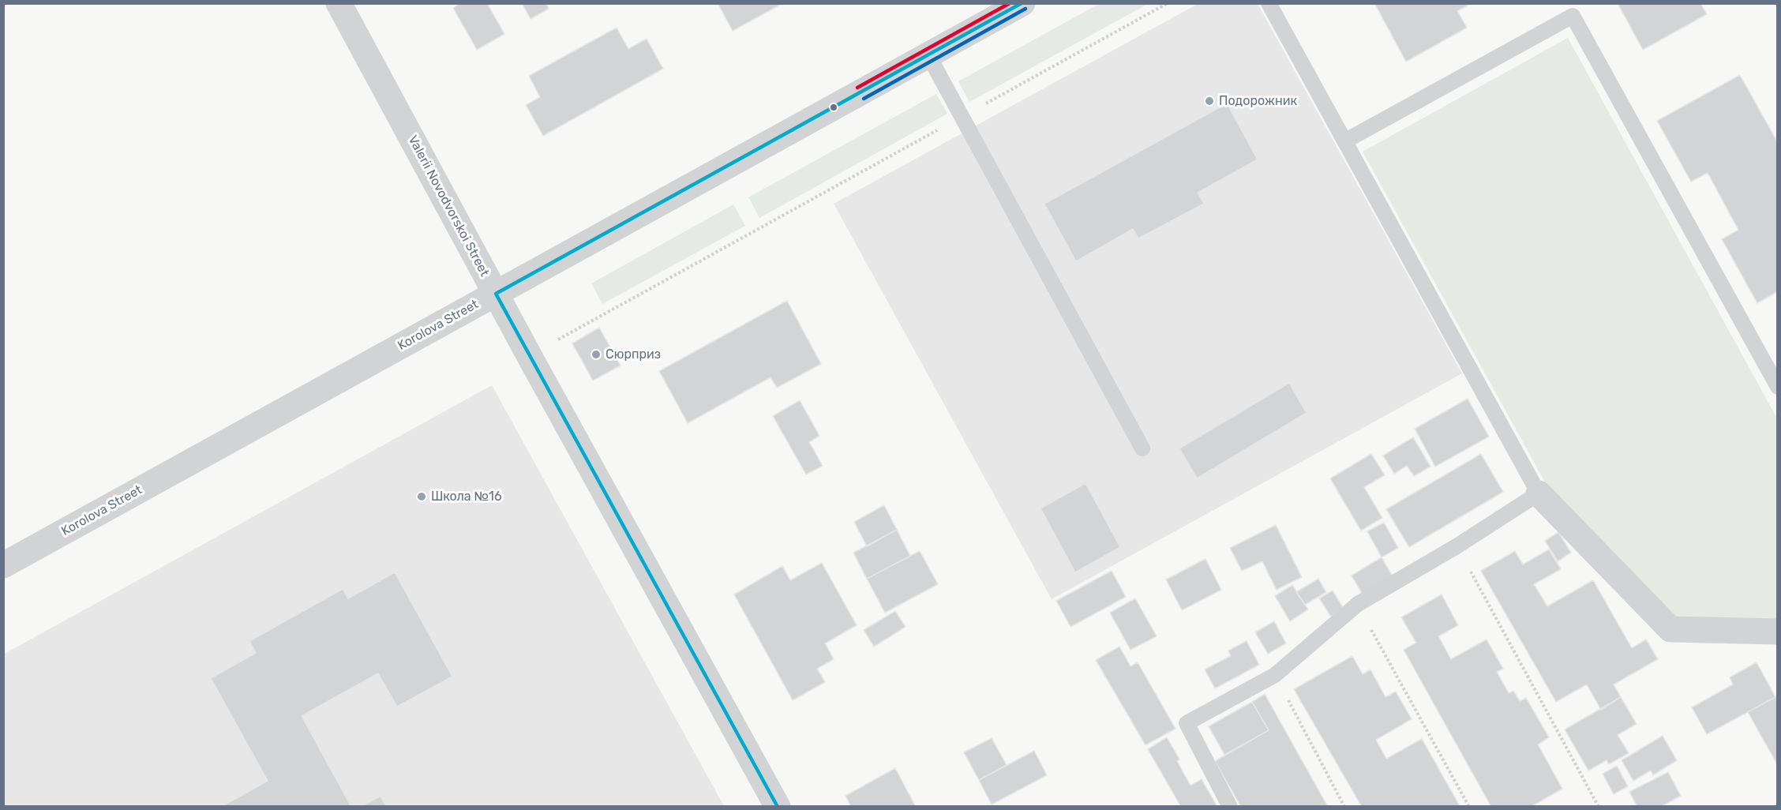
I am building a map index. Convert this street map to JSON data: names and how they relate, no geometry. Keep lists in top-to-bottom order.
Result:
{
  "streets": {
    "street": ["Valerii Novodvorskoi Street", "Korolova Street"]
  },
  "crossings": [
    ["Valerii Novodvorskoi Street", "Korolova Street"]
  ],
  "places": ["Подорожник", "Сюрприз", "Школа №16"]
}
